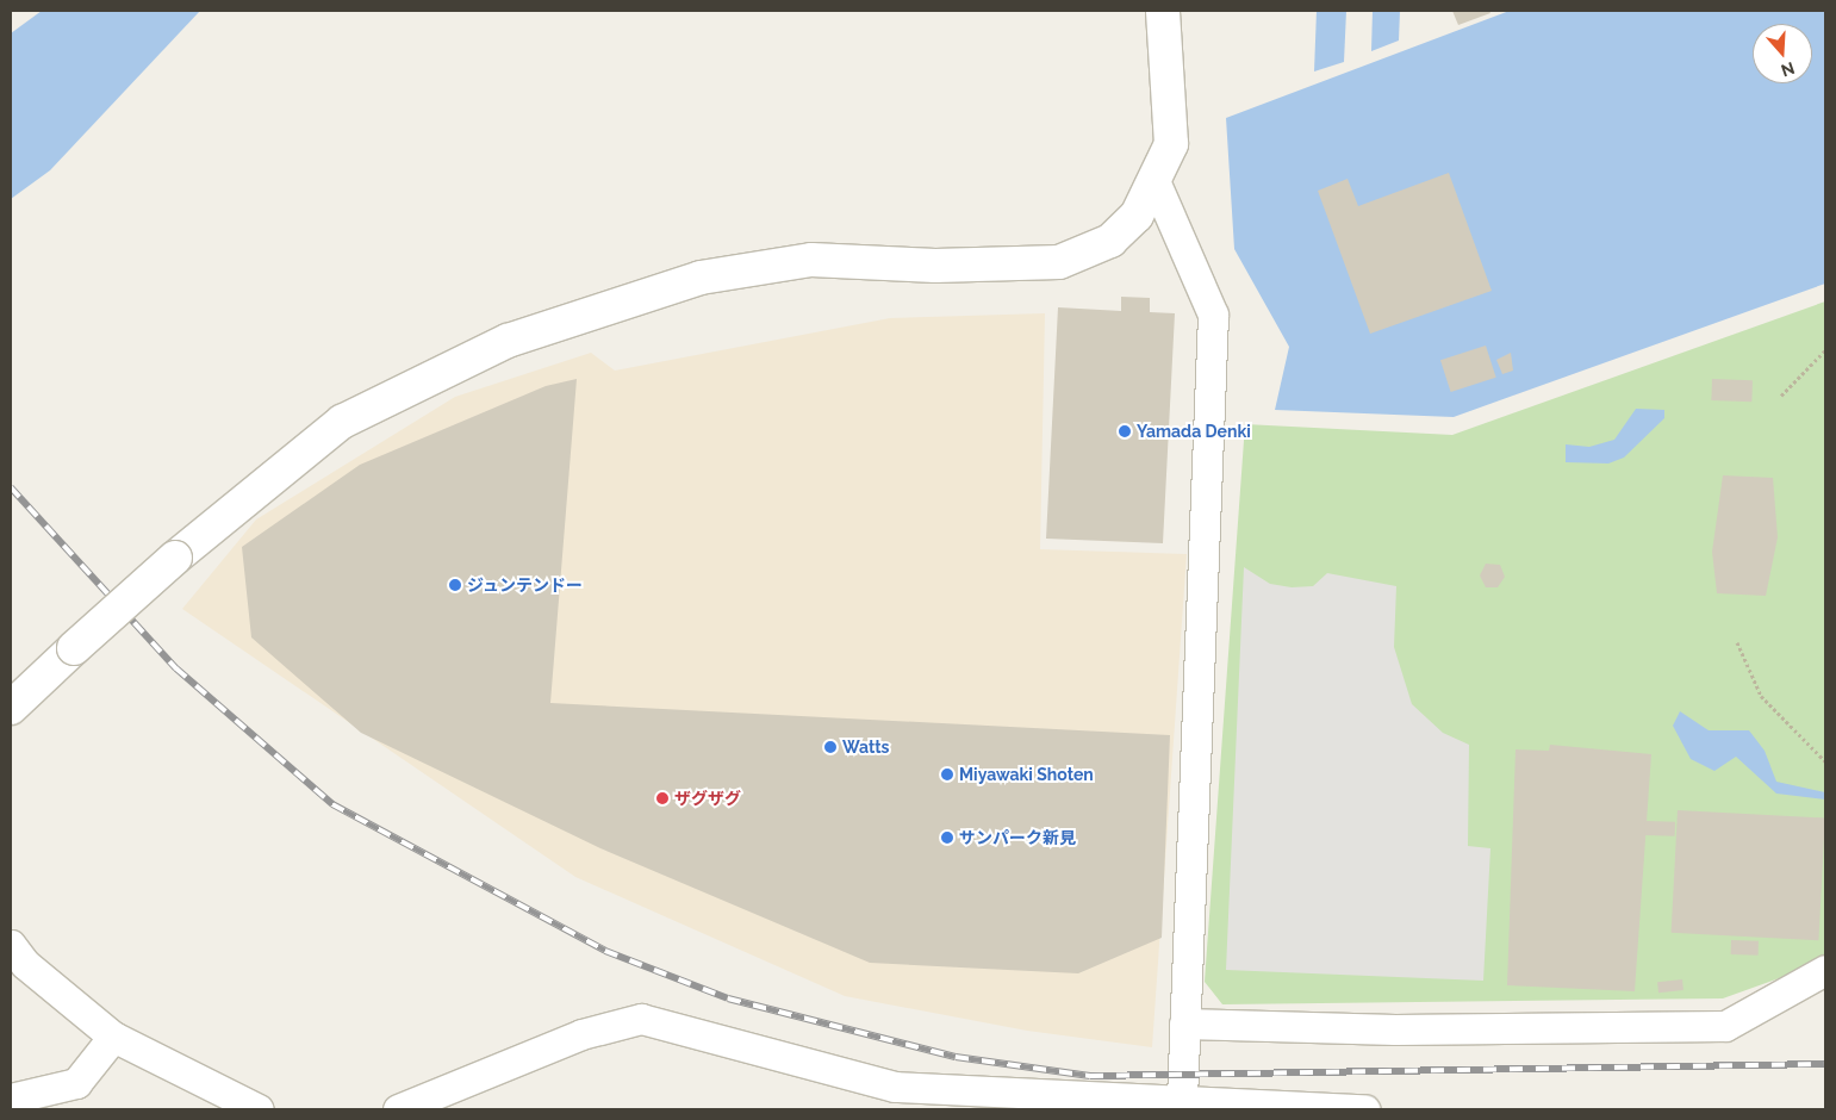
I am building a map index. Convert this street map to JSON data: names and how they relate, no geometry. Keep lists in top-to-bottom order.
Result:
{
  "places": [
    "Yamada Denki",
    "ジュンテンドー",
    "Watts",
    "Miyawaki Shoten",
    "ザグザグ",
    "サンパーク新見"
  ],
  "north": "bottom"
}
